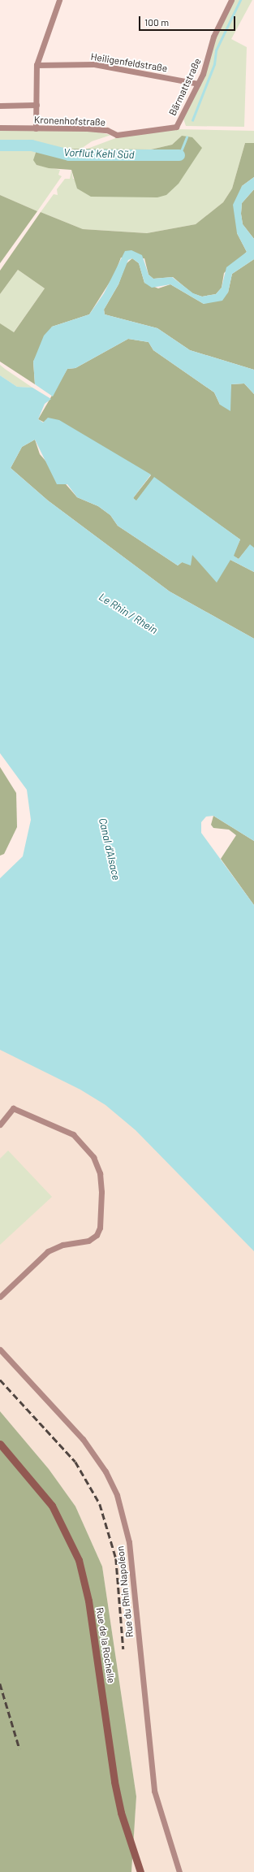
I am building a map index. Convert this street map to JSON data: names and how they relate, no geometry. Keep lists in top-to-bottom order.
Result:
{
  "streets": {
    "main road": ["Rue de la Rochelle"],
    "street": [
      "Heiligenfeldstraße",
      "Bärmattstraße",
      "Kronenhofstraße",
      "Rue du Rhin Napoléon"
    ]
  },
  "crossings": [
    ["Heiligenfeldstraße", "Bärmattstraße"],
    ["Bärmattstraße", "Kronenhofstraße"]
  ],
  "water": ["Vorflut Kehl Süd", "Le Rhin / Rhein", "Canal d'Alsace"],
  "scale_bar": "100 m"
}
